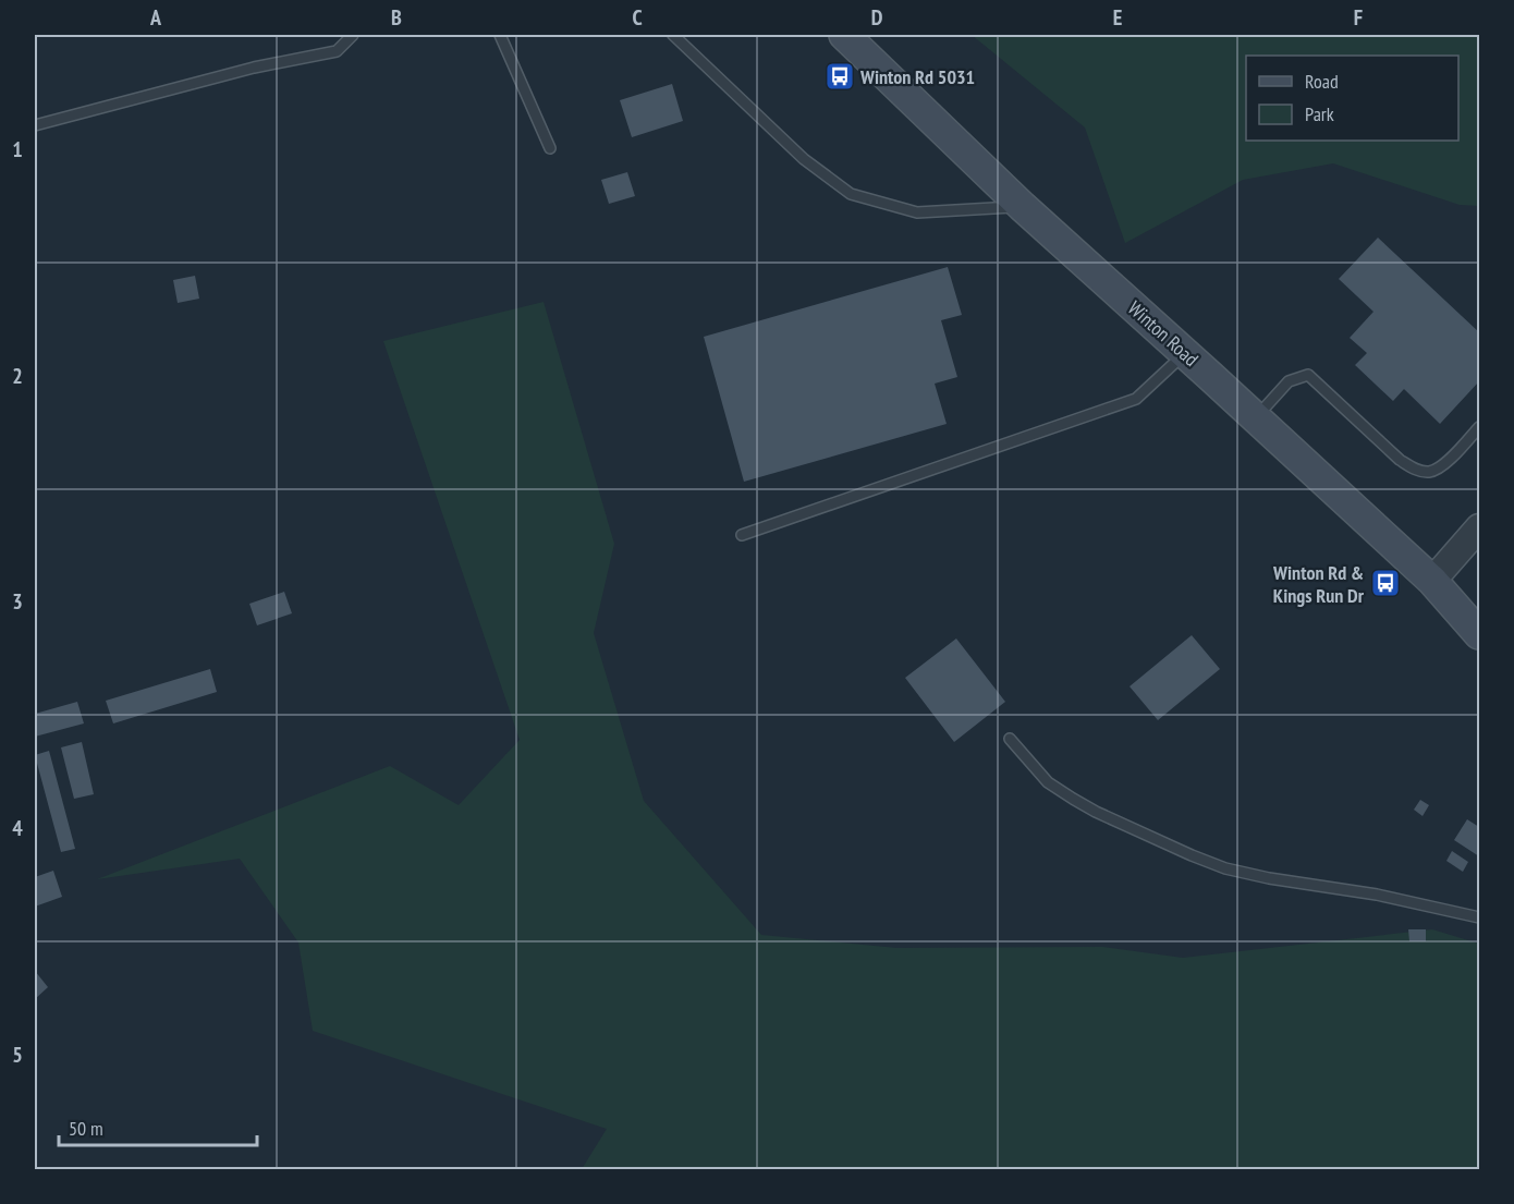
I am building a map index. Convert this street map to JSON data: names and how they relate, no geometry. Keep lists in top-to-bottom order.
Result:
{
  "streets": {
    "main road": ["Winton Road"]
  },
  "places": {
    "bus stop": ["Winton Rd 5031", "Winton Rd & Kings Run Dr"]
  },
  "legend": ["Road", "Park"],
  "scale_bar": "50 m",
  "grid": {
    "columns": [
      "A",
      "B",
      "C",
      "D",
      "E",
      "F"
    ],
    "rows": [
      "1",
      "2",
      "3",
      "4",
      "5"
    ]
  }
}
